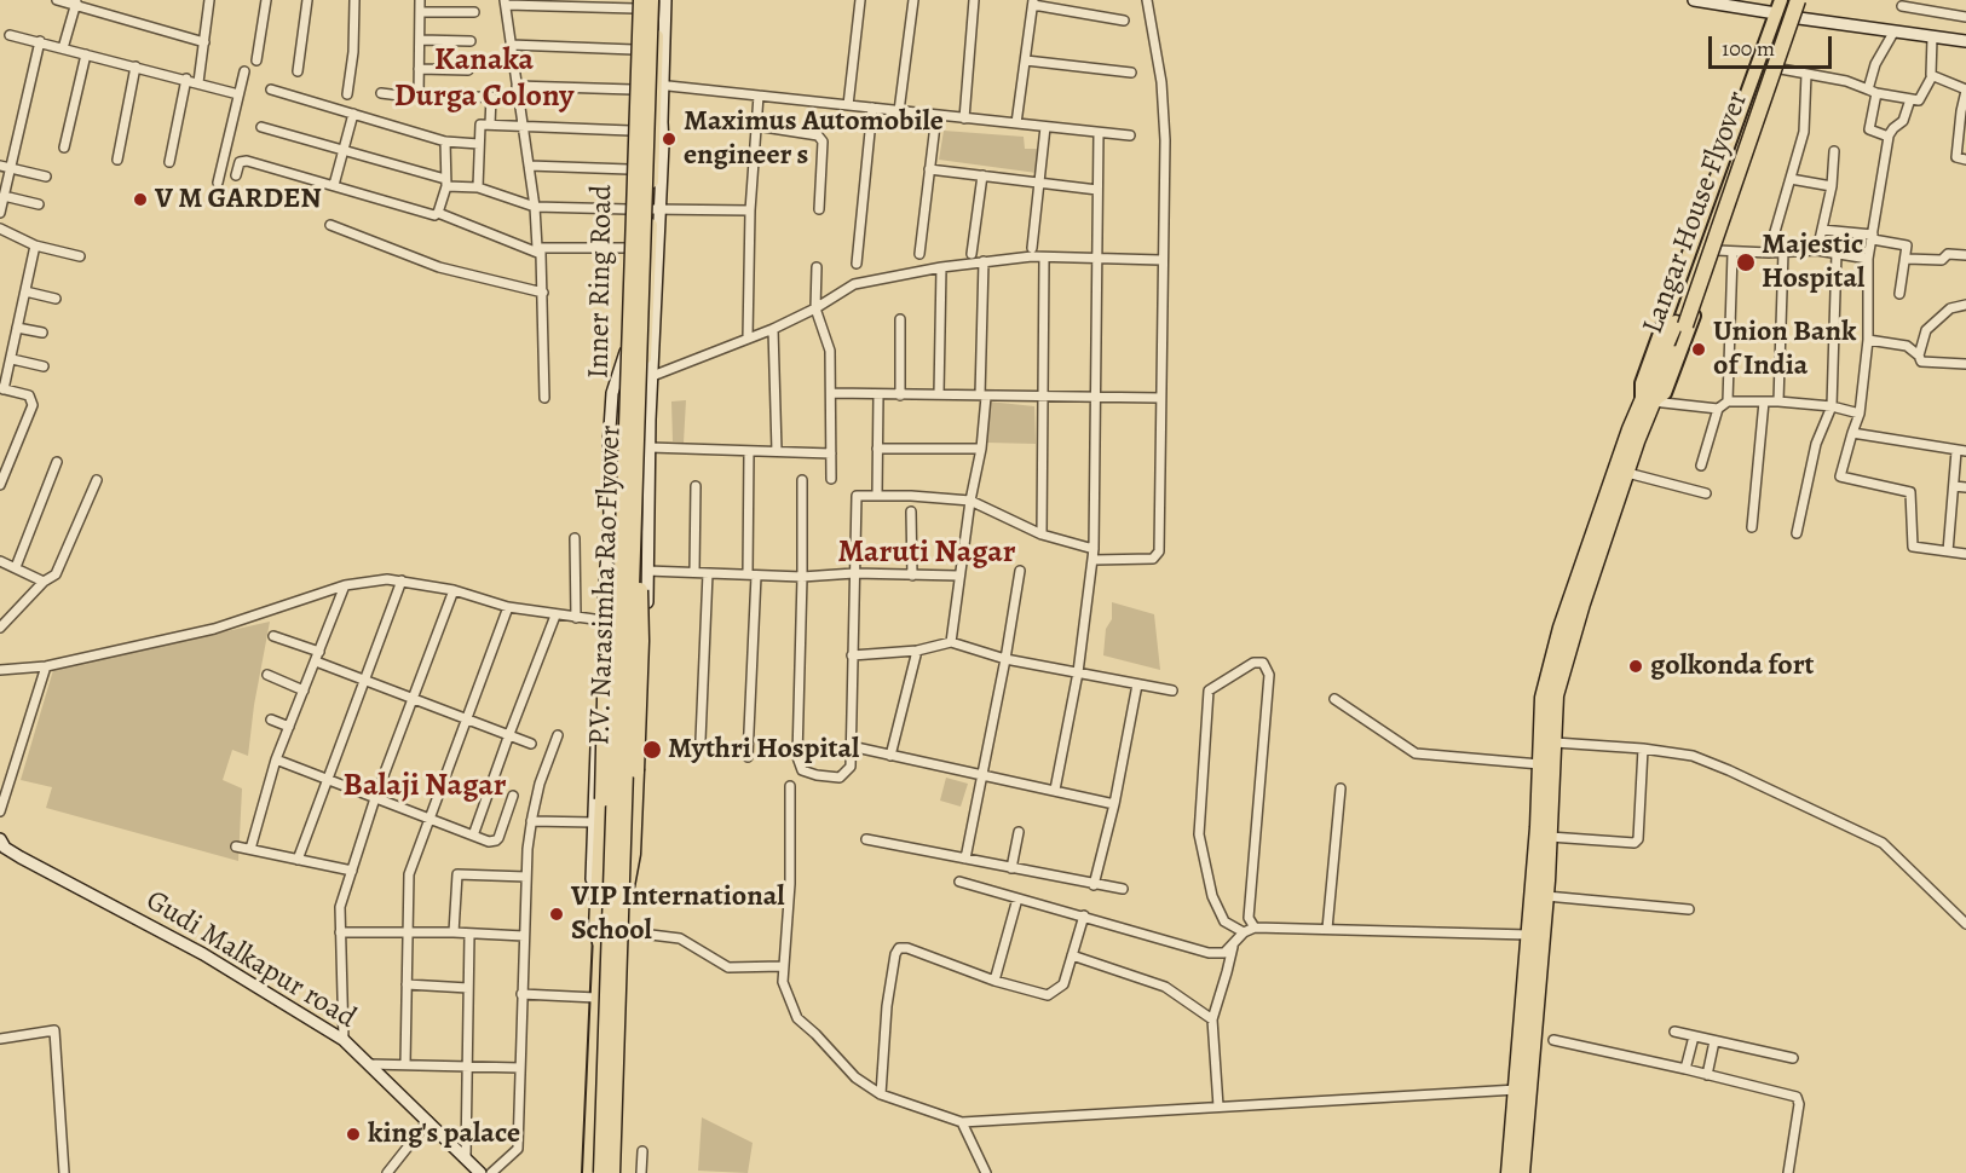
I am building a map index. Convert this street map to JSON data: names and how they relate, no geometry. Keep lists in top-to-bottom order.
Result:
{
  "streets": {
    "highway": ["Langar House Flyover", "P.V. Narasimha Rao Flyover"],
    "main road": ["Inner Ring Road"],
    "street": ["Gudi Malkapur road"]
  },
  "crossings": [
    ["Inner Ring Road", "P.V. Narasimha Rao Flyover"]
  ],
  "districts": ["Kanaka Durga Colony", "Maruti Nagar", "Balaji Nagar"],
  "places": [
    "Maximus Automobile engineer s",
    "V M GARDEN",
    "Majestic Hospital",
    "Union Bank of India",
    "golkonda fort",
    "Mythri Hospital",
    "VIP International School",
    "king's palace"
  ],
  "scale_bar": "100 m"
}
